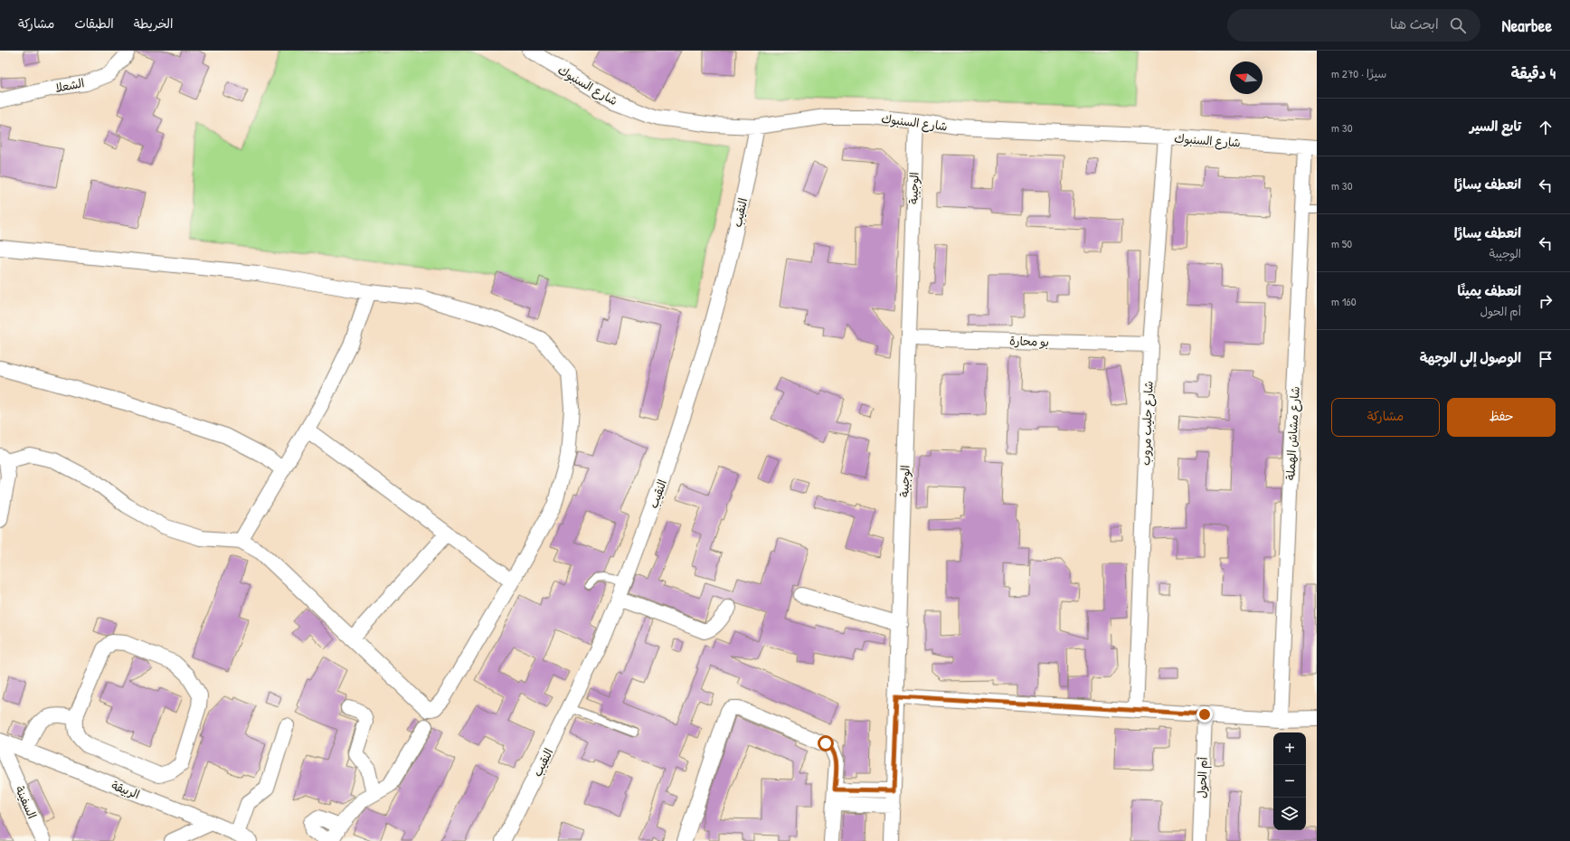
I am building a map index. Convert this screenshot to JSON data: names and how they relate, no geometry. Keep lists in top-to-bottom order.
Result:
{
  "streets": {
    "street": [
      "الشعلا",
      "شارع السنبوك",
      "الوجيبة",
      "النقيب",
      "بو محارة",
      "شارع جليب مروب",
      "شارع مشاش الهملة",
      "أم الحول",
      "الربيقة",
      "السفينة"
    ]
  },
  "crossings": [
    ["شارع السنبوك", "الوجيبة"],
    ["شارع السنبوك", "النقيب"],
    ["شارع السنبوك", "شارع جليب مروب"],
    ["شارع السنبوك", "شارع مشاش الهملة"],
    ["الوجيبة", "بو محارة"],
    ["بو محارة", "شارع جليب مروب"],
    ["الربيقة", "السفينة"]
  ],
  "north": "left",
  "page": {
    "header": "Nearbee",
    "search": "ابحث هنا",
    "nav": ["الخريطة", "الطبقات", "مشاركة"],
    "heading": ["4 دقيقة", "سيرًا · 270 m"],
    "list": [
      ["تابع السير", "30 m"],
      ["انعطف يسارًا", "30 m"],
      ["انعطف يسارًا", "الوجيبة", "50 m"],
      ["انعطف يمينًا", "أم الحول", "160 m"],
      "الوصول إلى الوجهة"
    ],
    "buttons": ["حفظ", "مشاركة"],
    "map_buttons": ["+", "−"]
  }
}
